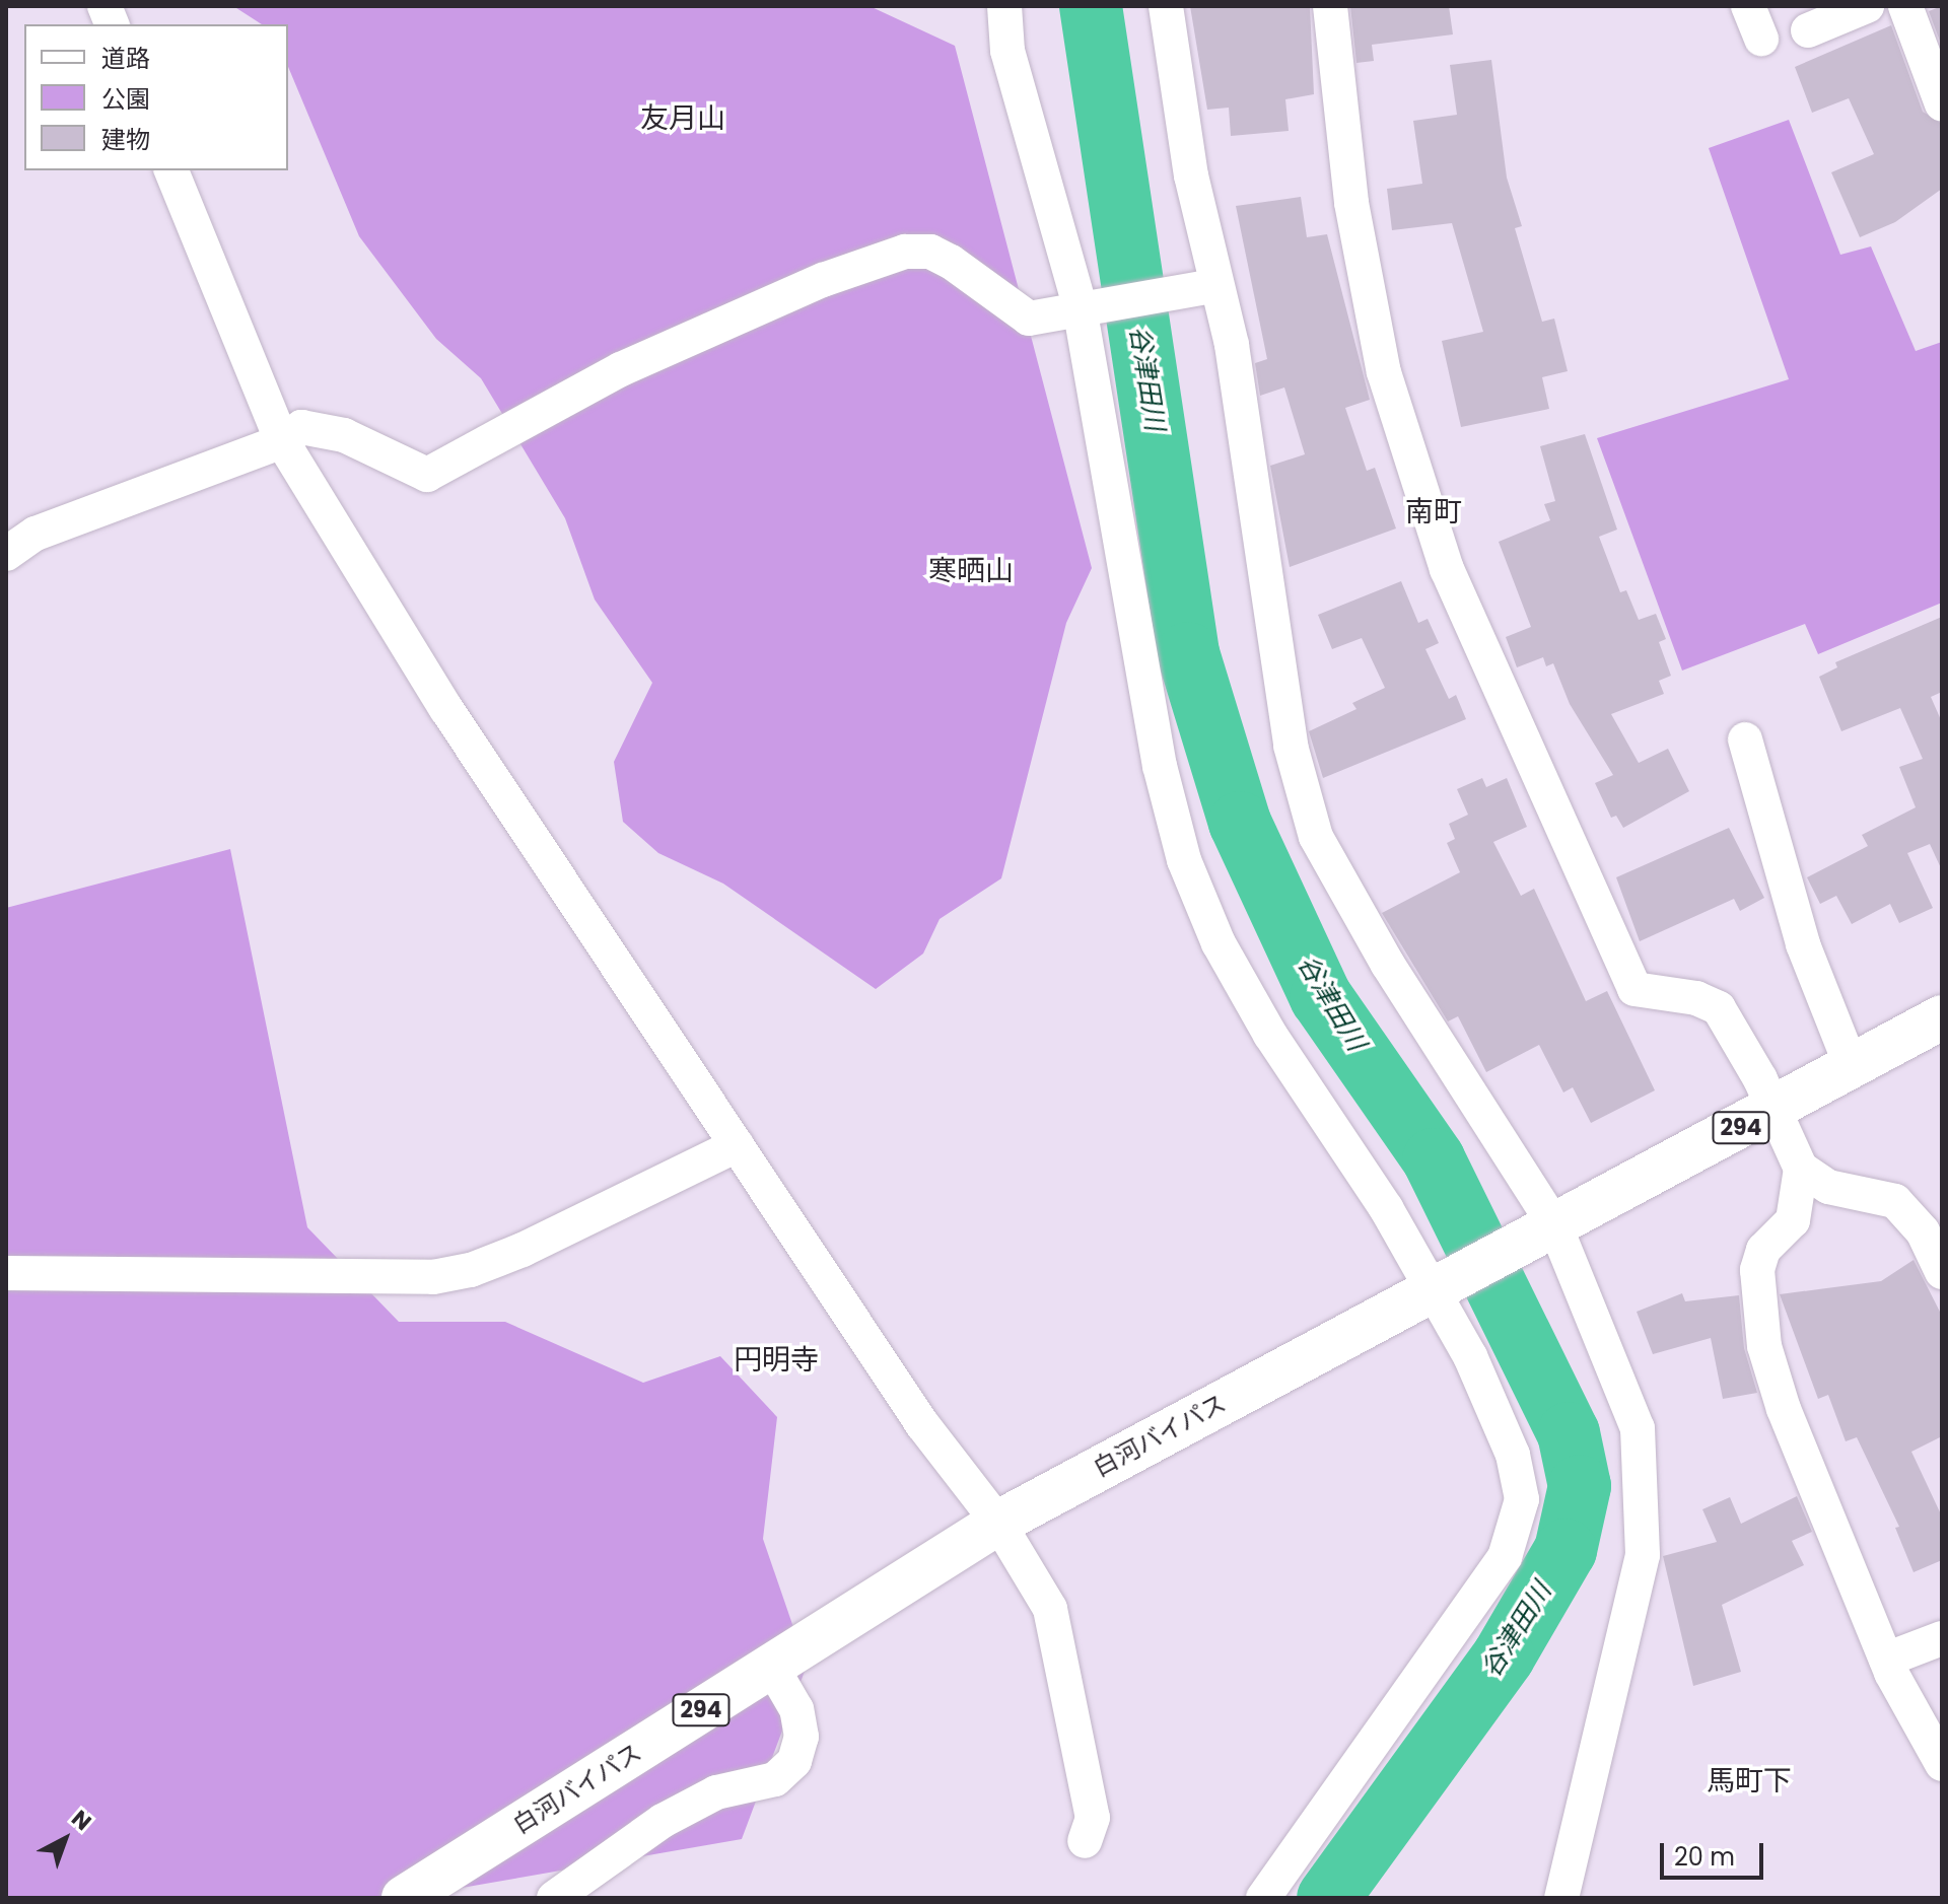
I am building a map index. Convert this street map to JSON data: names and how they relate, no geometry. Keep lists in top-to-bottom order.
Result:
{
  "streets": {
    "highway": ["294", "白河バイパス"]
  },
  "districts": [
    "友月山",
    "南町",
    "寒晒山",
    "円明寺",
    "馬町下"
  ],
  "water": ["谷津田川"],
  "legend": ["道路", "公園", "建物"],
  "scale_bar": "20 m",
  "north": "top right"
}
